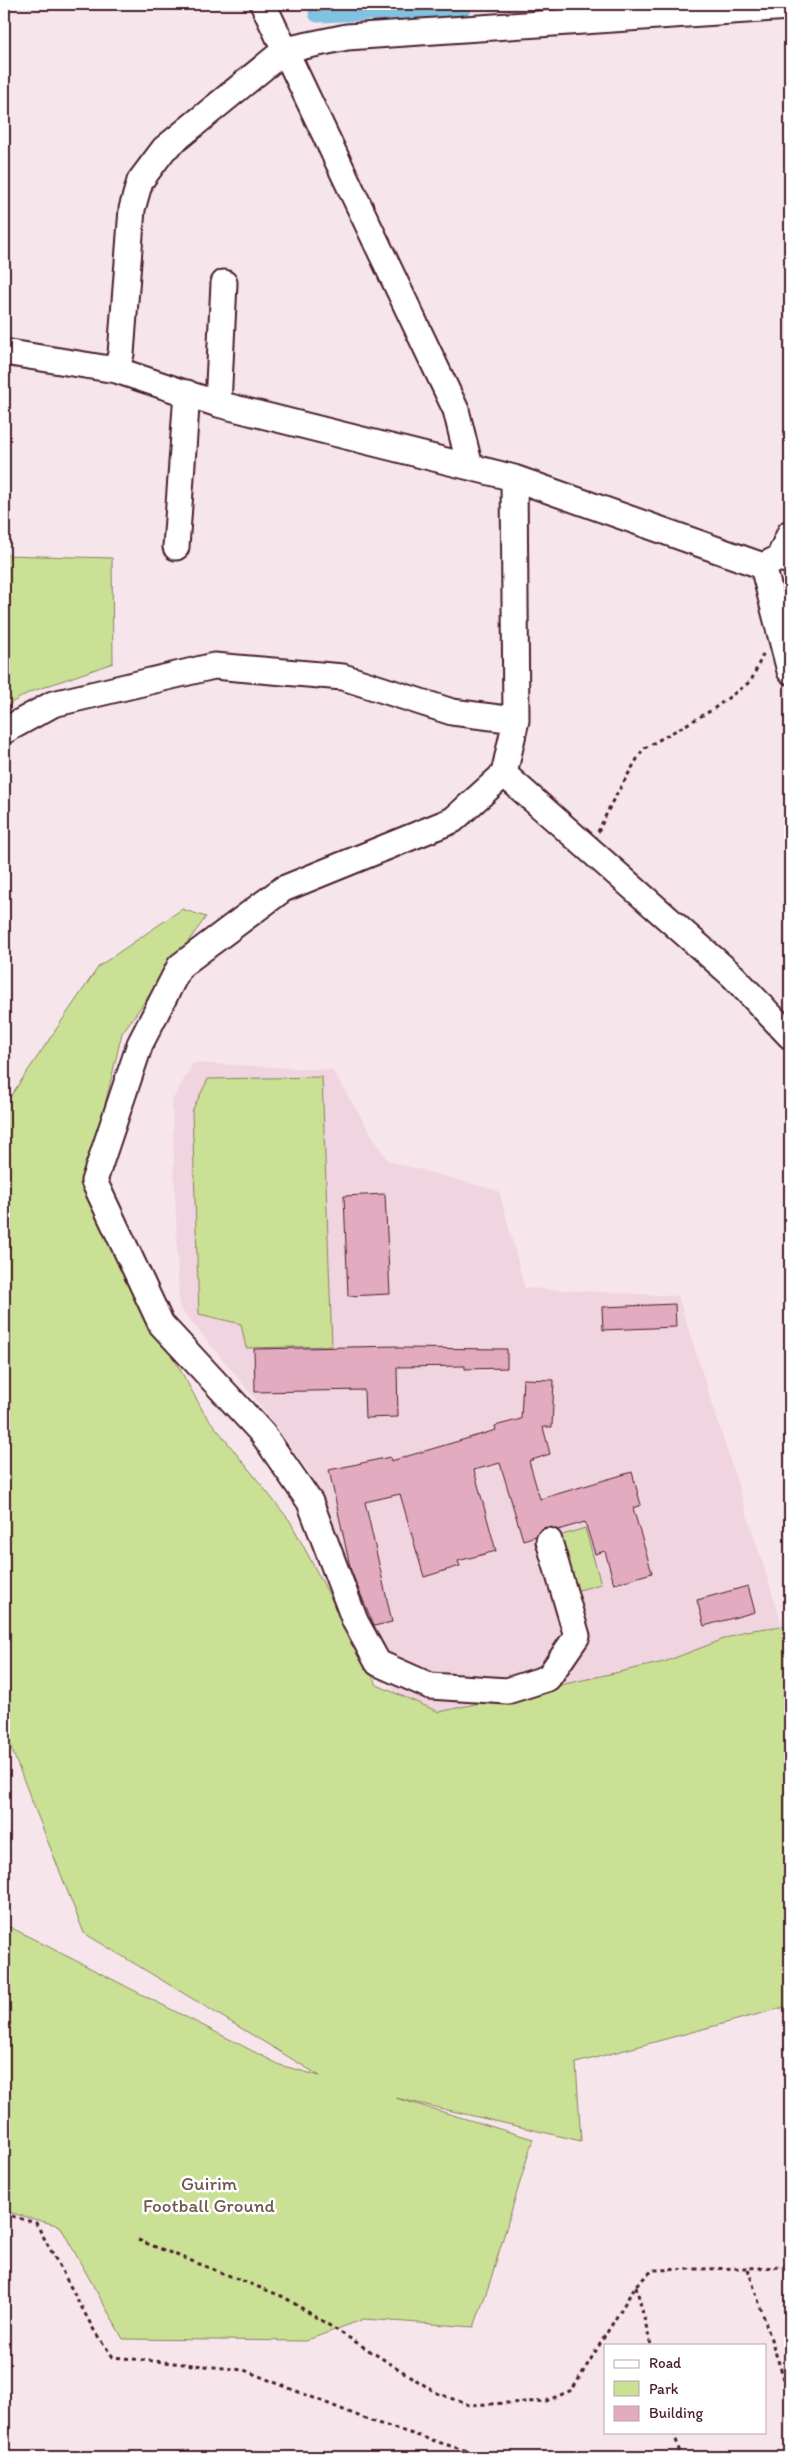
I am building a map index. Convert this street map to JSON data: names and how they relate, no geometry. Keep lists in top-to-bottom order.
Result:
{
  "parks": ["Guirim Football Ground"],
  "legend": ["Road", "Park", "Building"]
}
